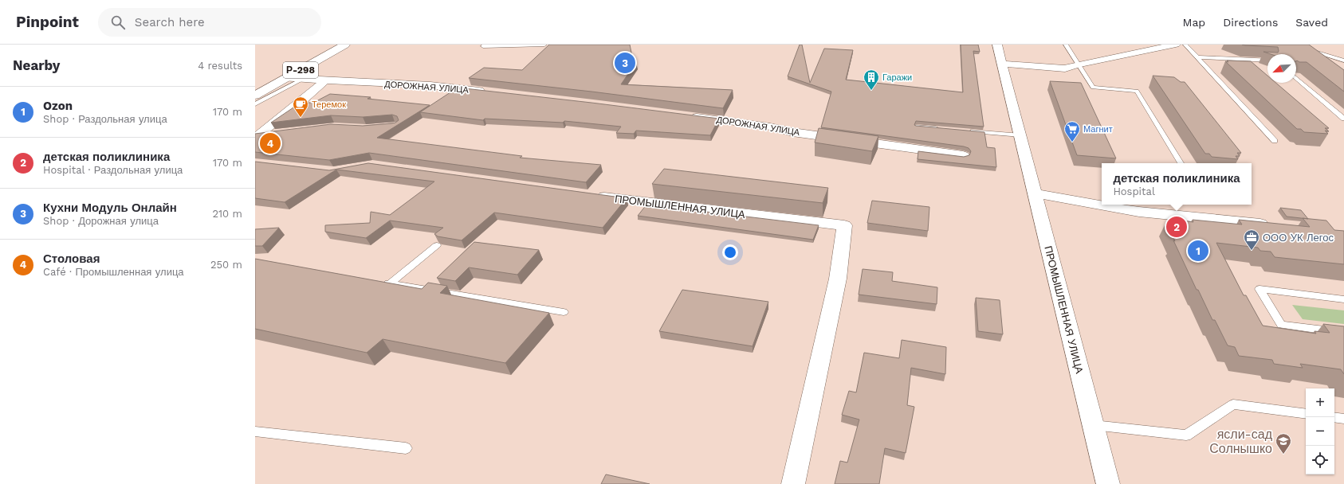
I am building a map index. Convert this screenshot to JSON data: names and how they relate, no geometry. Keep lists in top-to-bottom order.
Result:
{
  "streets": {
    "highway": ["Р-298"],
    "street": ["ДОРОЖНАЯ УЛИЦА", "ПРОМЫШЛЕННАЯ УЛИЦА"]
  },
  "crossings": [
    ["Р-298", "ДОРОЖНАЯ УЛИЦА"]
  ],
  "places": {
    "building": ["Гаражи"],
    "cafe": ["Теремок"],
    "supermarket": ["Магнит"],
    "office": ["ООО УК Легос"],
    "school or university": ["ясли-сад Солнышко"]
  },
  "north": "bottom left",
  "page": {
    "header": "Pinpoint",
    "search": "Search here",
    "nav": ["Map", "Directions", "Saved"],
    "heading": ["Nearby", "4 results"],
    "pins": [
      "3",
      "4",
      "2",
      "1"
    ],
    "list": [
      {
        "mark": "1",
        "name": "Ozon",
        "note": "Shop · Раздольная улица",
        "value": "170 m"
      },
      {
        "mark": "2",
        "name": "детская поликлиника",
        "note": "Hospital · Раздольная улица",
        "value": "170 m"
      },
      {
        "mark": "3",
        "name": "Кухни Модуль Онлайн",
        "note": "Shop · Дорожная улица",
        "value": "210 m"
      },
      {
        "mark": "4",
        "name": "Столовая",
        "note": "Café · Промышленная улица",
        "value": "250 m"
      }
    ],
    "popup": ["детская поликлиника", "Hospital"],
    "map_buttons": ["+", "−"]
  }
}
